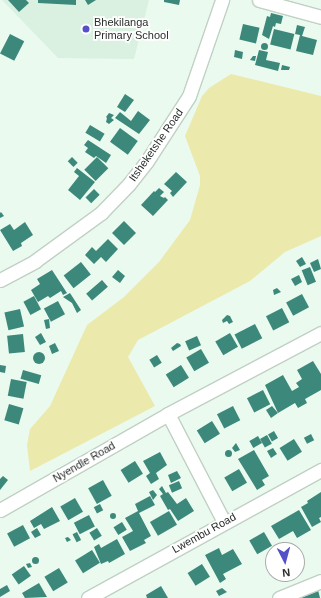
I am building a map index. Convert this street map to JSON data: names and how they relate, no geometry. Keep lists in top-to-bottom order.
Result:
{
  "streets": {
    "street": ["Itsheketshe Road", "Nyendle Road", "Lwembu Road"]
  },
  "places": ["Bhekilanga Primary School"],
  "north": "bottom"
}
